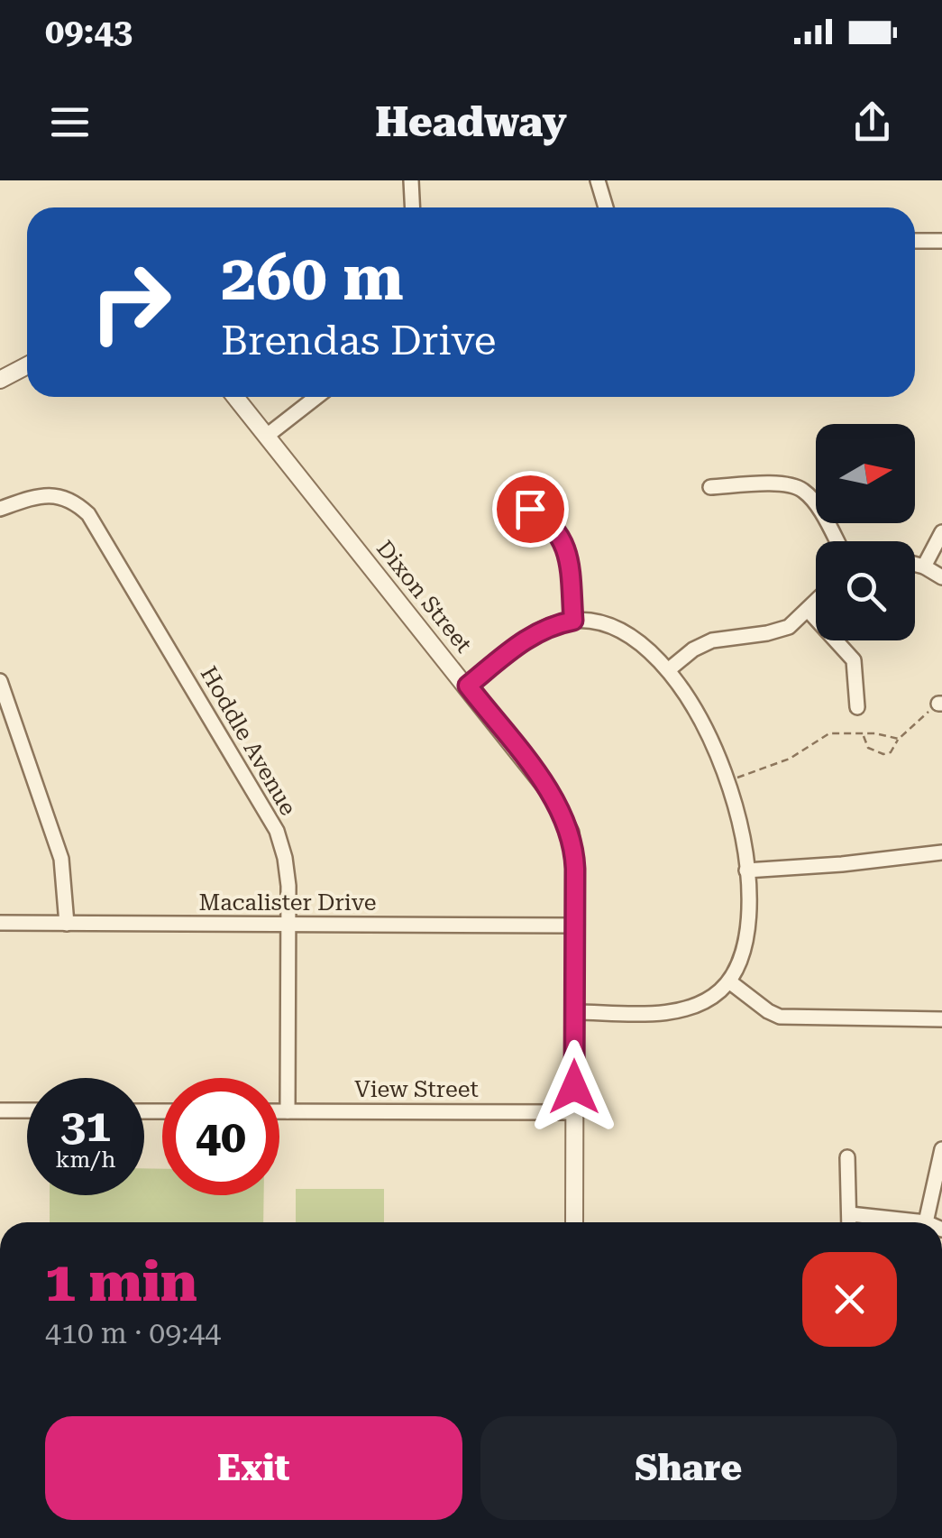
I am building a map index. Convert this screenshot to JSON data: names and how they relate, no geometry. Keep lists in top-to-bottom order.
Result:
{
  "streets": {
    "street": [
      "Dixon Street",
      "Hoddle Avenue",
      "Macalister Drive",
      "View Street"
    ]
  },
  "crossings": [
    ["Dixon Street", "Macalister Drive"],
    ["Dixon Street", "View Street"],
    ["Hoddle Avenue", "Macalister Drive"],
    ["Hoddle Avenue", "View Street"]
  ],
  "north": "right",
  "page": {
    "status": "09:43",
    "header": "Headway",
    "turn": ["260 m", "Brendas Drive"],
    "speed": "31 km/h",
    "limit": "40",
    "heading": ["1 min", "410 m · 09:44"],
    "buttons": ["Exit", "Share"]
  }
}
